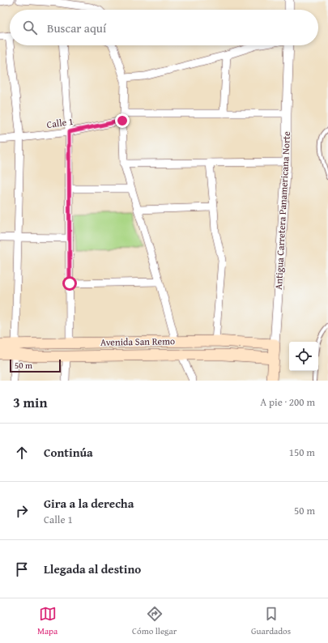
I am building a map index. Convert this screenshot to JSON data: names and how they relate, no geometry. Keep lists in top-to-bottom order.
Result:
{
  "streets": {
    "main road": ["Antigua Carretera Panamericana Norte", "Avenida San Remo"],
    "street": ["Calle 1"]
  },
  "crossings": [
    ["Calle 1", "Antigua Carretera Panamericana Norte"],
    ["Antigua Carretera Panamericana Norte", "Avenida San Remo"]
  ],
  "scale_bar": "50 m",
  "page": {
    "search": "Buscar aquí",
    "scale": "50 m",
    "heading": ["3 min", "A pie · 200 m"],
    "list": [
      ["Continúa", "150 m"],
      ["Gira a la derecha", "Calle 1", "50 m"],
      "Llegada al destino"
    ],
    "nav": ["Mapa", "Cómo llegar", "Guardados"]
  }
}
